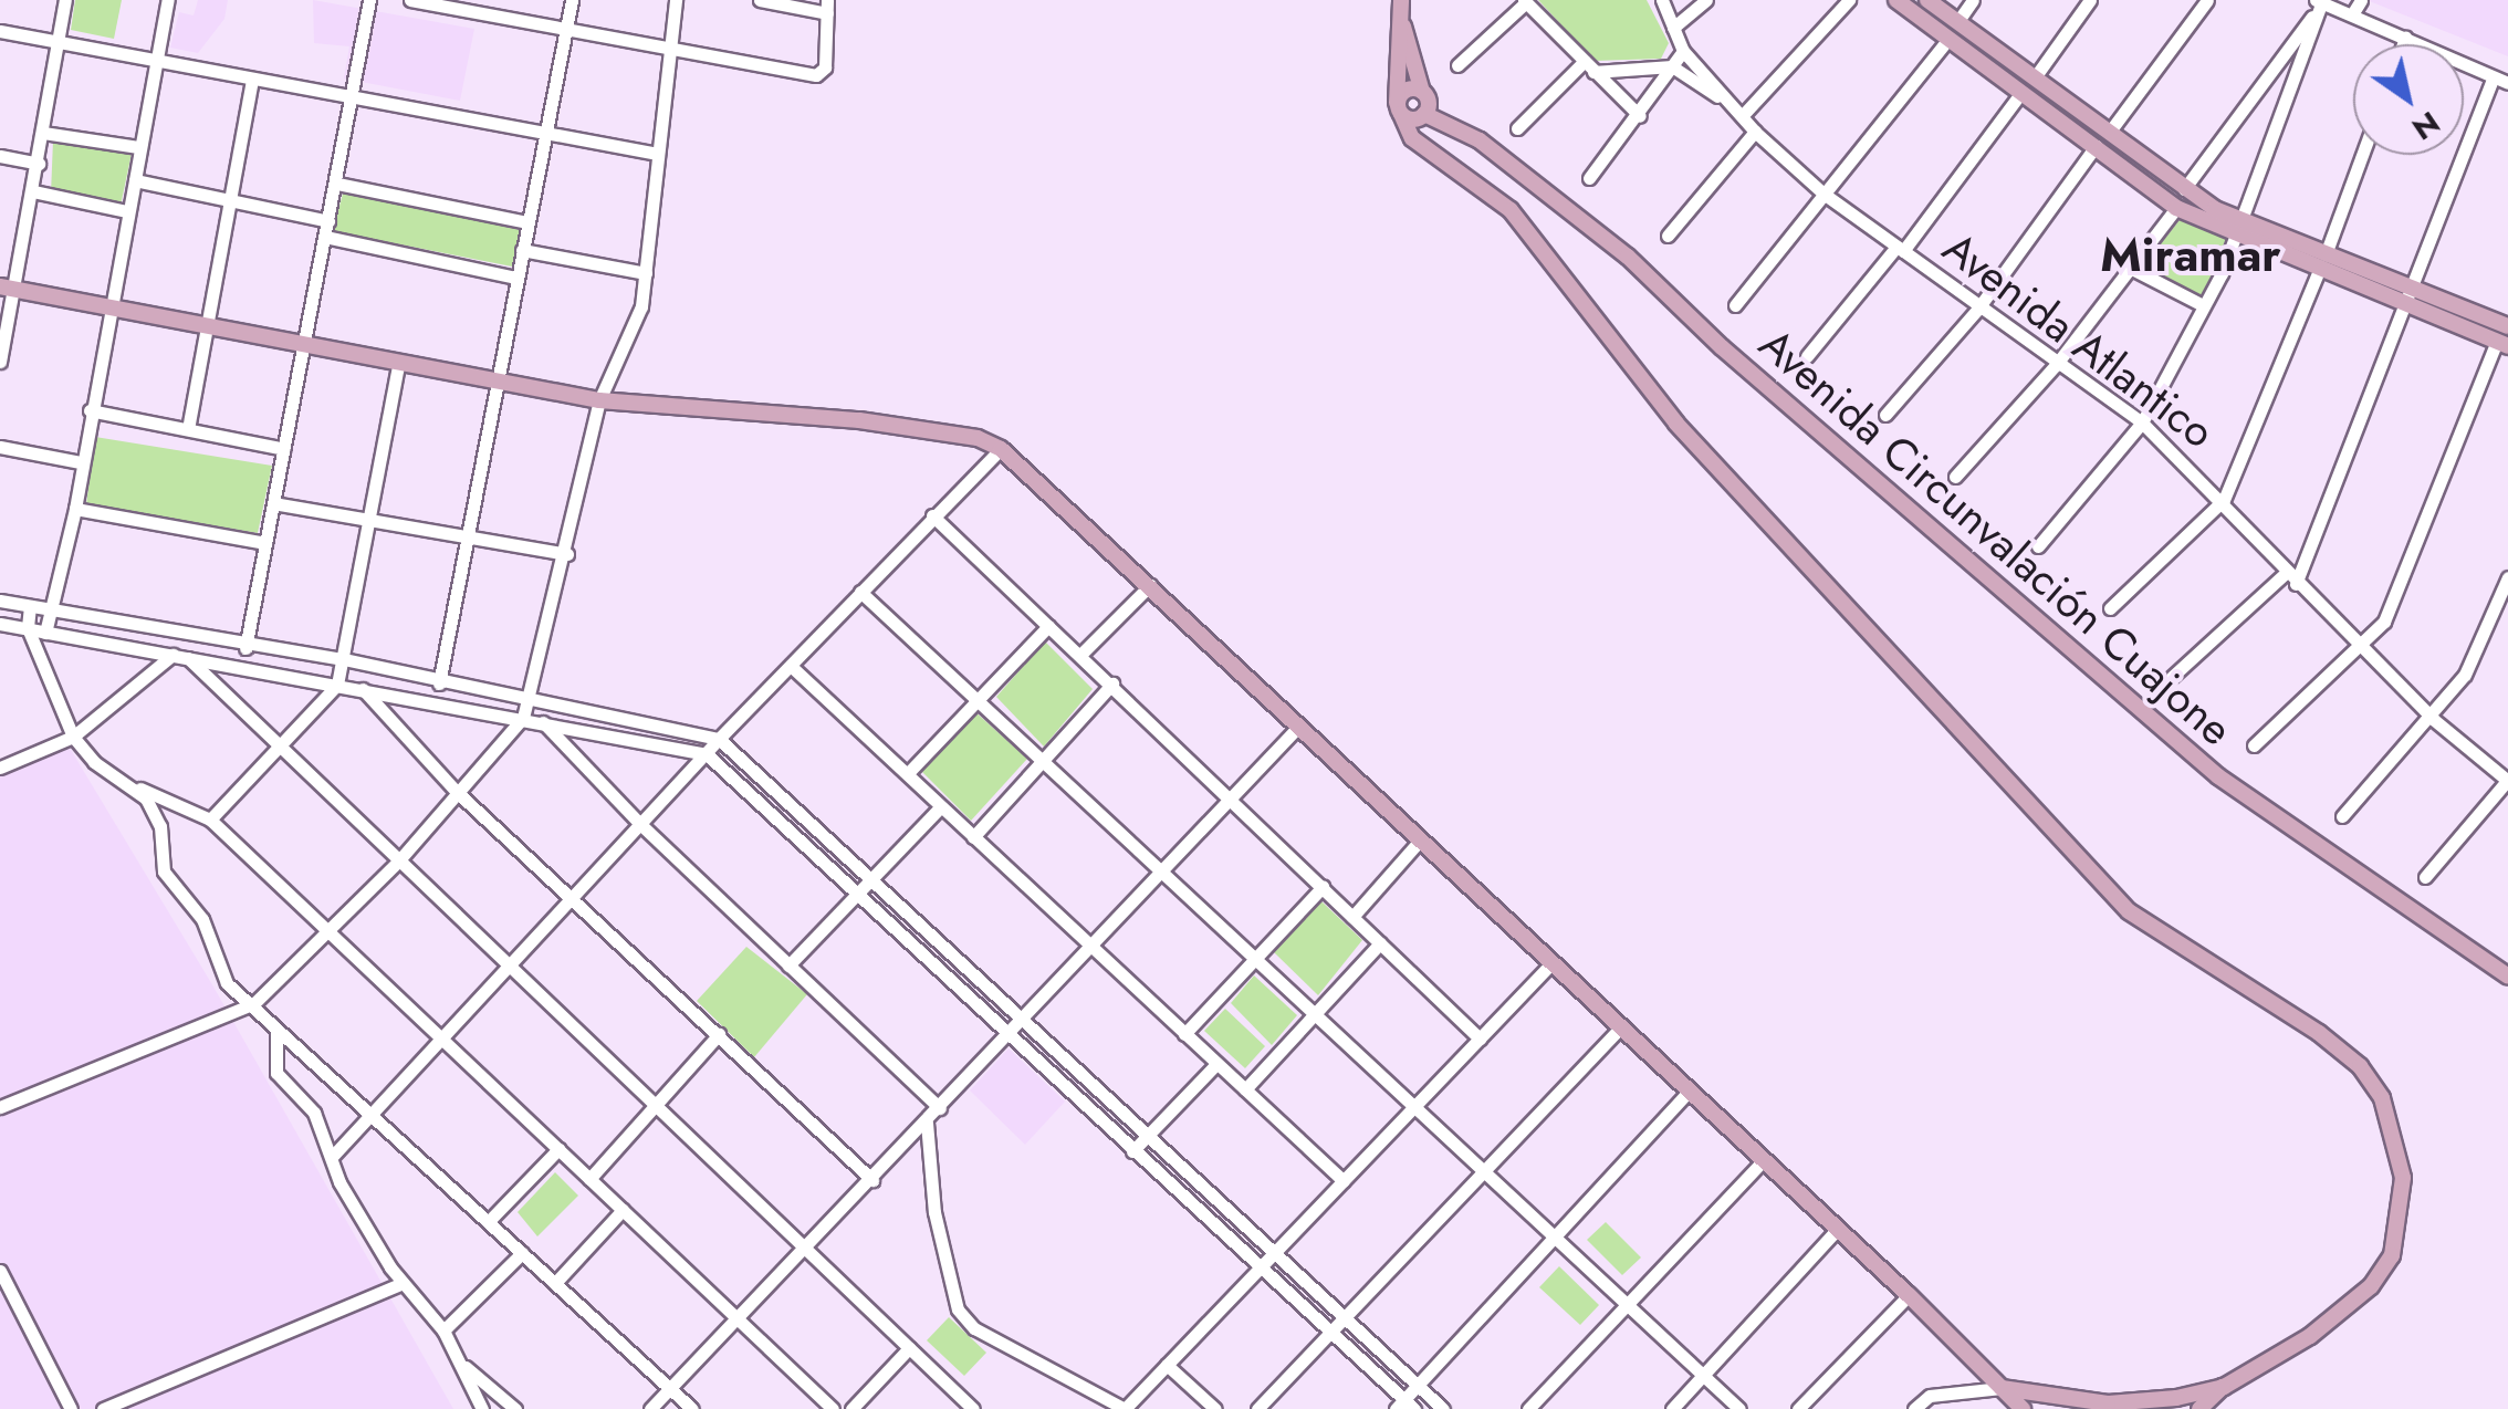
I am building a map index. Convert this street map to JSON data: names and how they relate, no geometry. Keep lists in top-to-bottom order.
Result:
{
  "streets": {
    "main road": ["Avenida Circunvalación Cuajone"],
    "street": ["Avenida Atlantico"]
  },
  "districts": ["Miramar"],
  "north": "bottom right"
}
